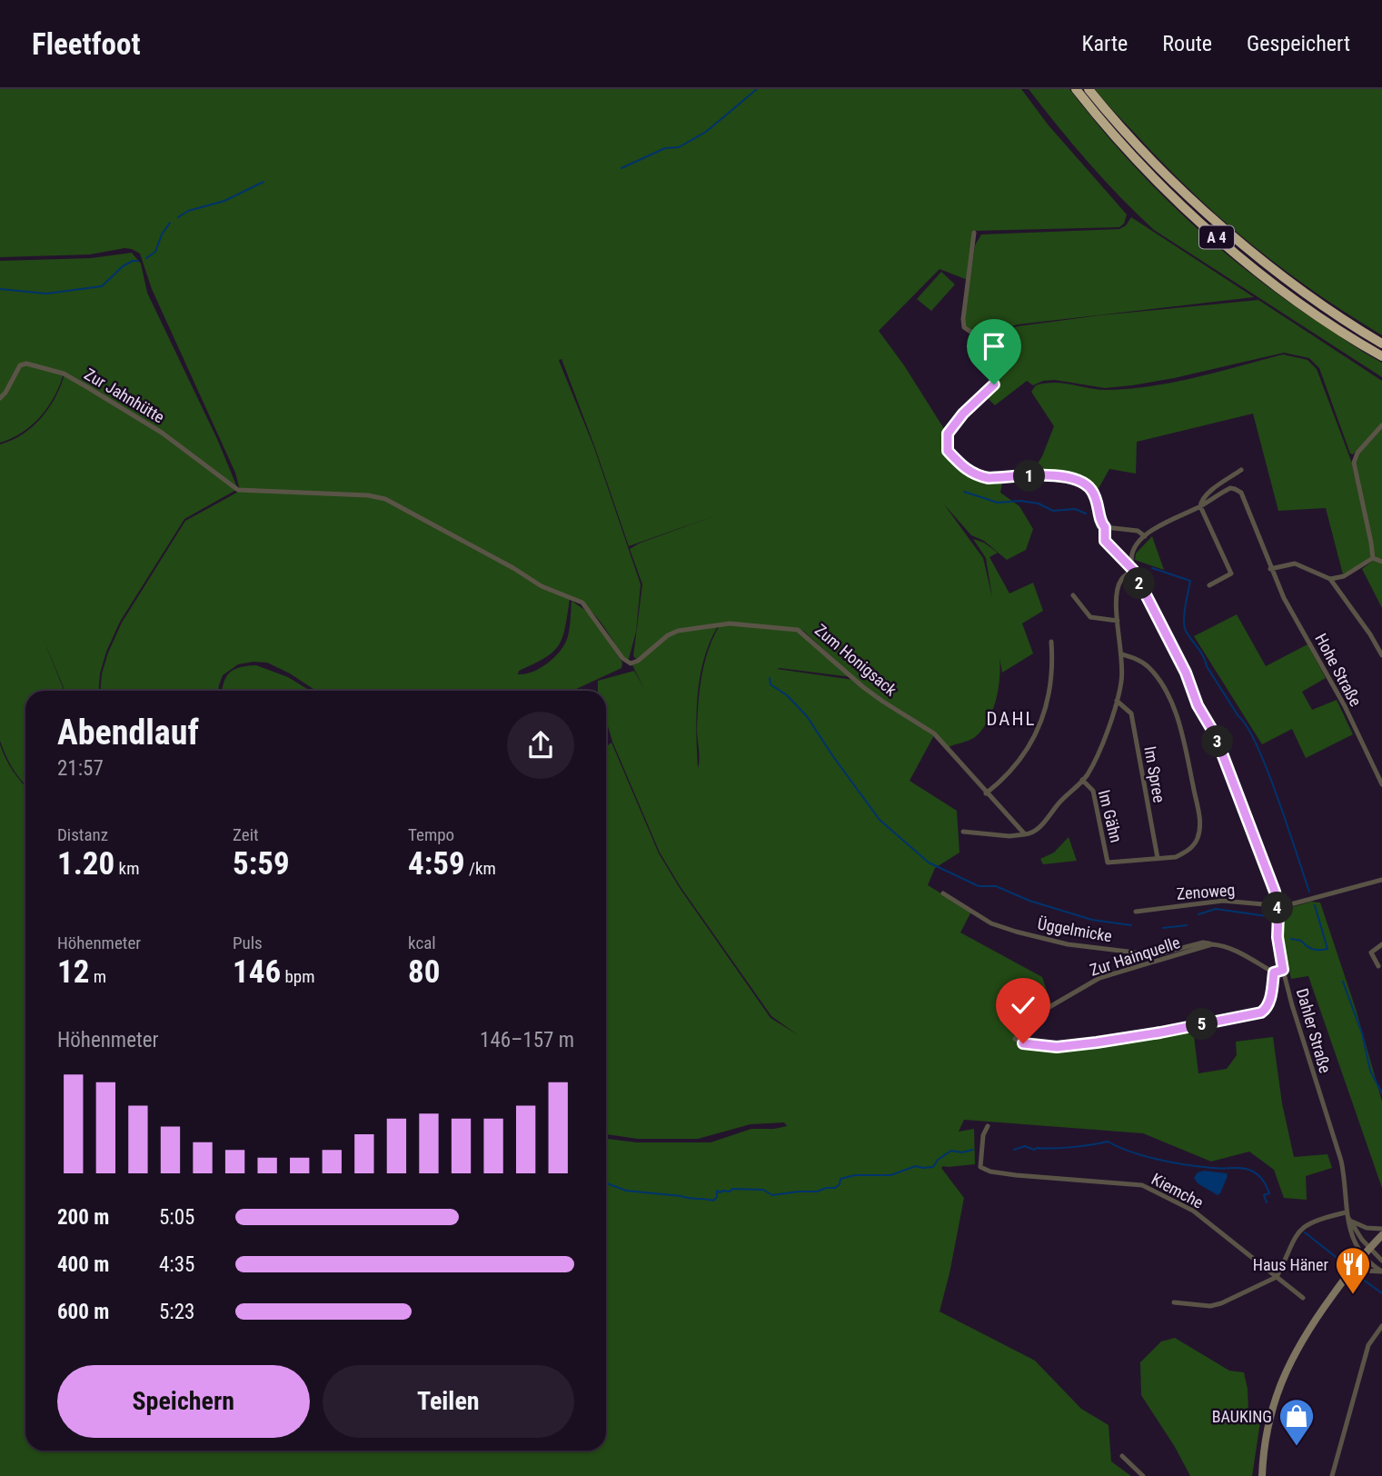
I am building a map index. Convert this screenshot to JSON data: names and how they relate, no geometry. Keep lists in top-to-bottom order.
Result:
{
  "streets": {
    "highway": ["A 4"],
    "street": [
      "Zur Jahnhütte",
      "Zum Honigsack",
      "Hohe Straße",
      "Im Spree",
      "Im Gähn",
      "Zenoweg",
      "Üggelmicke",
      "Zur Hainquelle",
      "Dahler Straße",
      "Kiemche"
    ]
  },
  "crossings": [
    ["Zur Jahnhütte", "Zum Honigsack"],
    ["Im Spree", "Im Gähn"],
    ["Zenoweg", "Dahler Straße"],
    ["Üggelmicke", "Zur Hainquelle"]
  ],
  "districts": ["DAHL"],
  "places": {
    "restaurant": ["Haus Häner"],
    "shop": ["BAUKING"]
  },
  "page": {
    "header": "Fleetfoot",
    "nav": ["Karte", "Route", "Gespeichert"],
    "pins": [
      "1",
      "2",
      "3",
      "4",
      "5"
    ],
    "heading": ["Abendlauf", "21:57"],
    "stats": [
      ["Distanz", "1.20 km"],
      ["Zeit", "5:59"],
      ["Tempo", "4:59 /km"],
      ["Höhenmeter", "12 m"],
      ["Puls", "146 bpm"],
      ["kcal", "80"]
    ],
    "chart": ["Höhenmeter", "146–157 m"],
    "list": [
      {
        "name": "200 m",
        "note": "5:05"
      },
      {
        "name": "400 m",
        "note": "4:35"
      },
      {
        "name": "600 m",
        "note": "5:23"
      }
    ],
    "buttons": ["Speichern", "Teilen"]
  }
}
